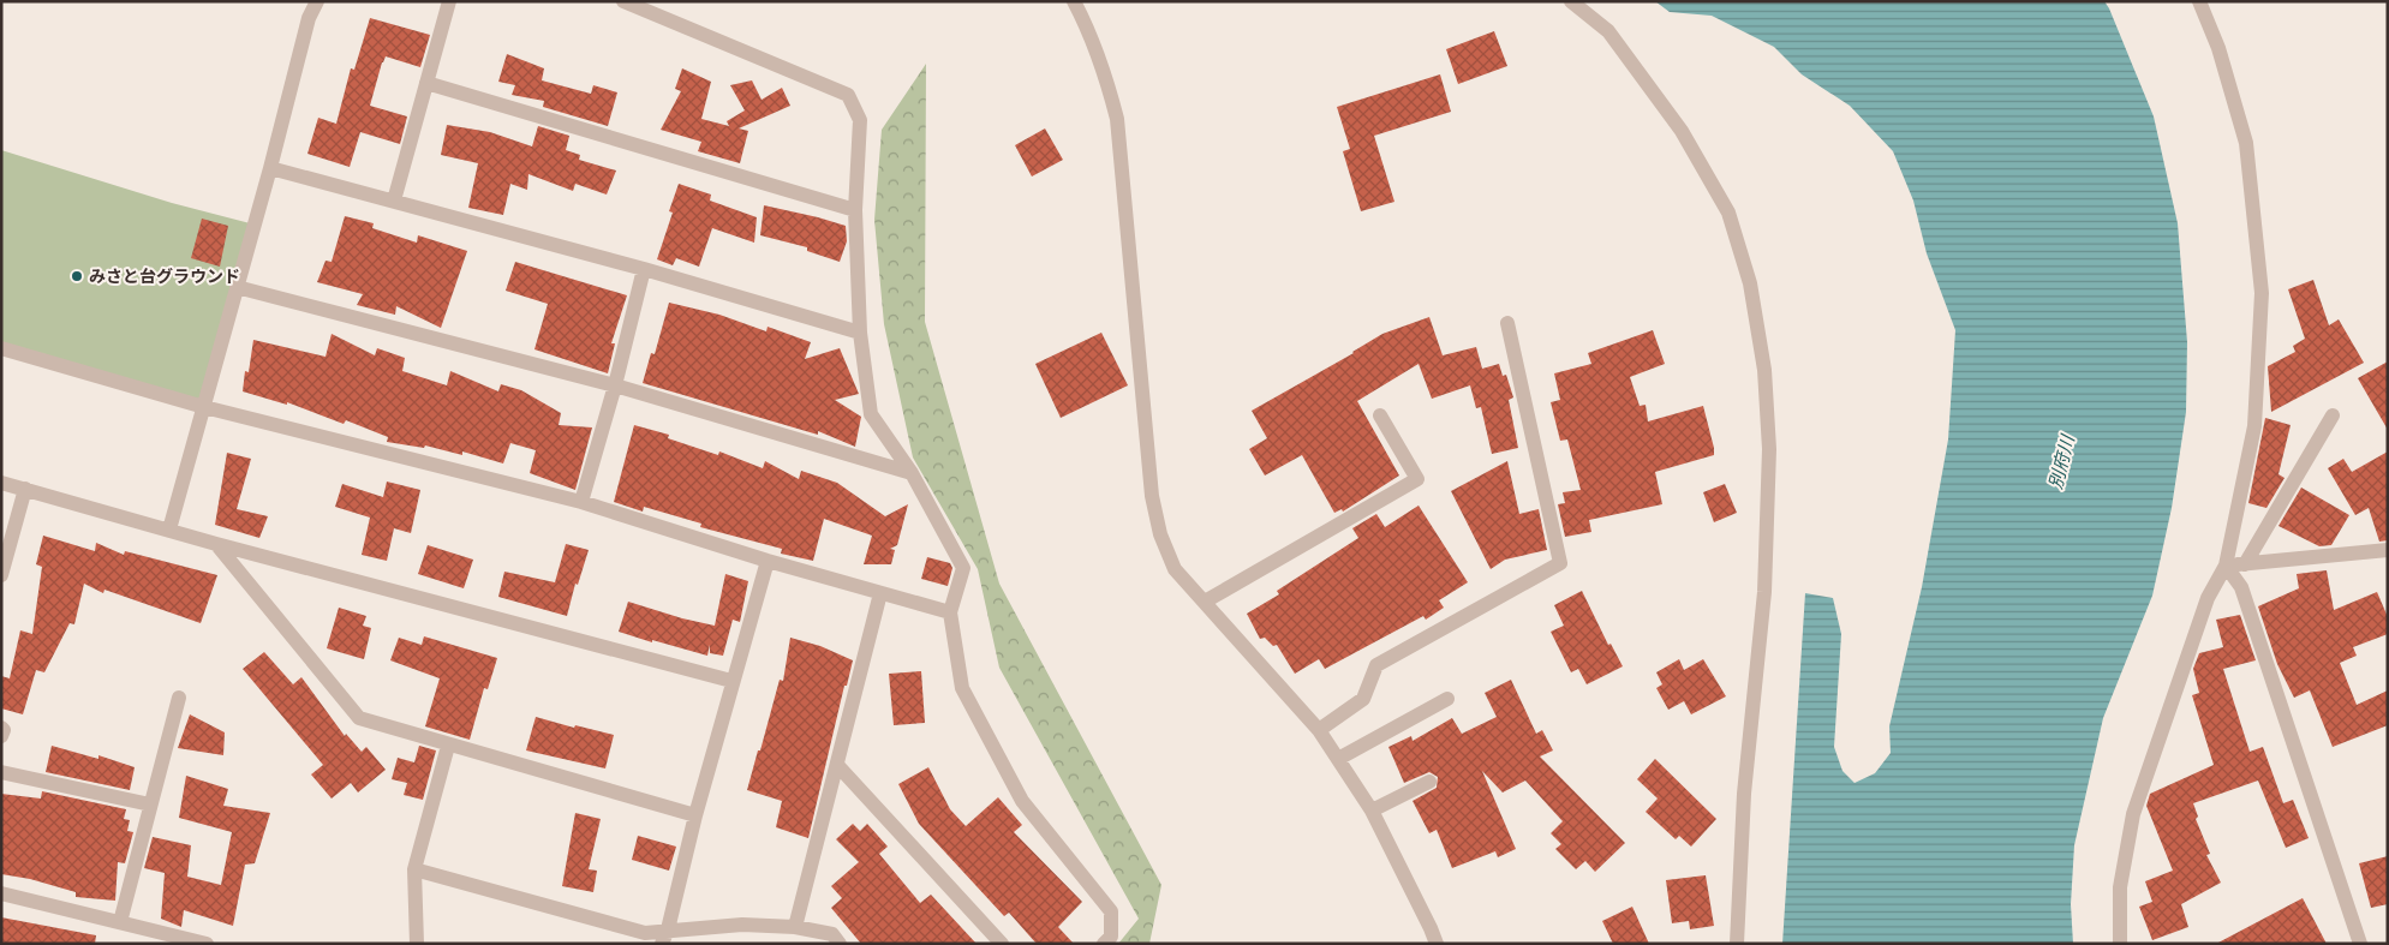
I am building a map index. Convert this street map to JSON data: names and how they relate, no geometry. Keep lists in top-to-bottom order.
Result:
{
  "water": ["別府川"],
  "places": ["みさと台グラウンド"]
}
